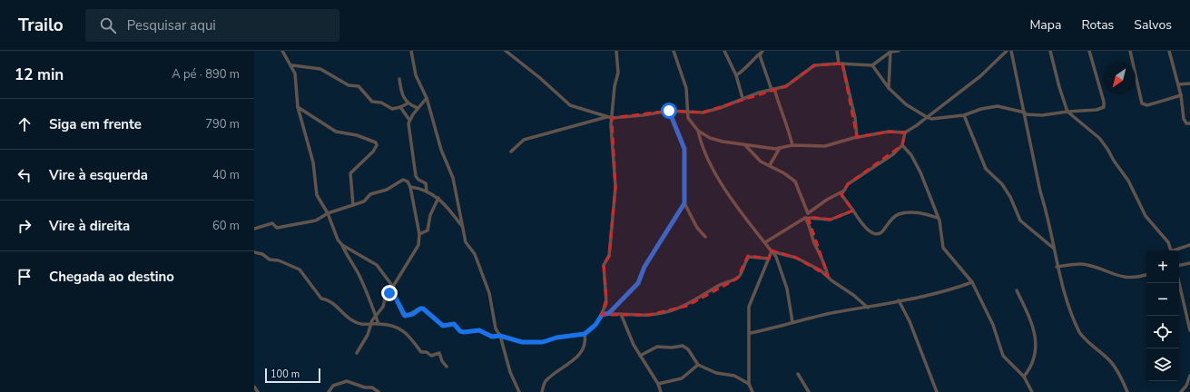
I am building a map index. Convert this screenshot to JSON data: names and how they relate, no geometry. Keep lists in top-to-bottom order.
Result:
{
  "scale_bar": "100 m",
  "north": "bottom left",
  "page": {
    "header": "Trailo",
    "search": "Pesquisar aqui",
    "nav": ["Mapa", "Rotas", "Salvos"],
    "heading": ["12 min", "A pé · 890 m"],
    "list": [
      ["Siga em frente", "790 m"],
      ["Vire à esquerda", "40 m"],
      ["Vire à direita", "60 m"],
      "Chegada ao destino"
    ],
    "map_buttons": ["+", "−"],
    "scale": "100 m"
  }
}
